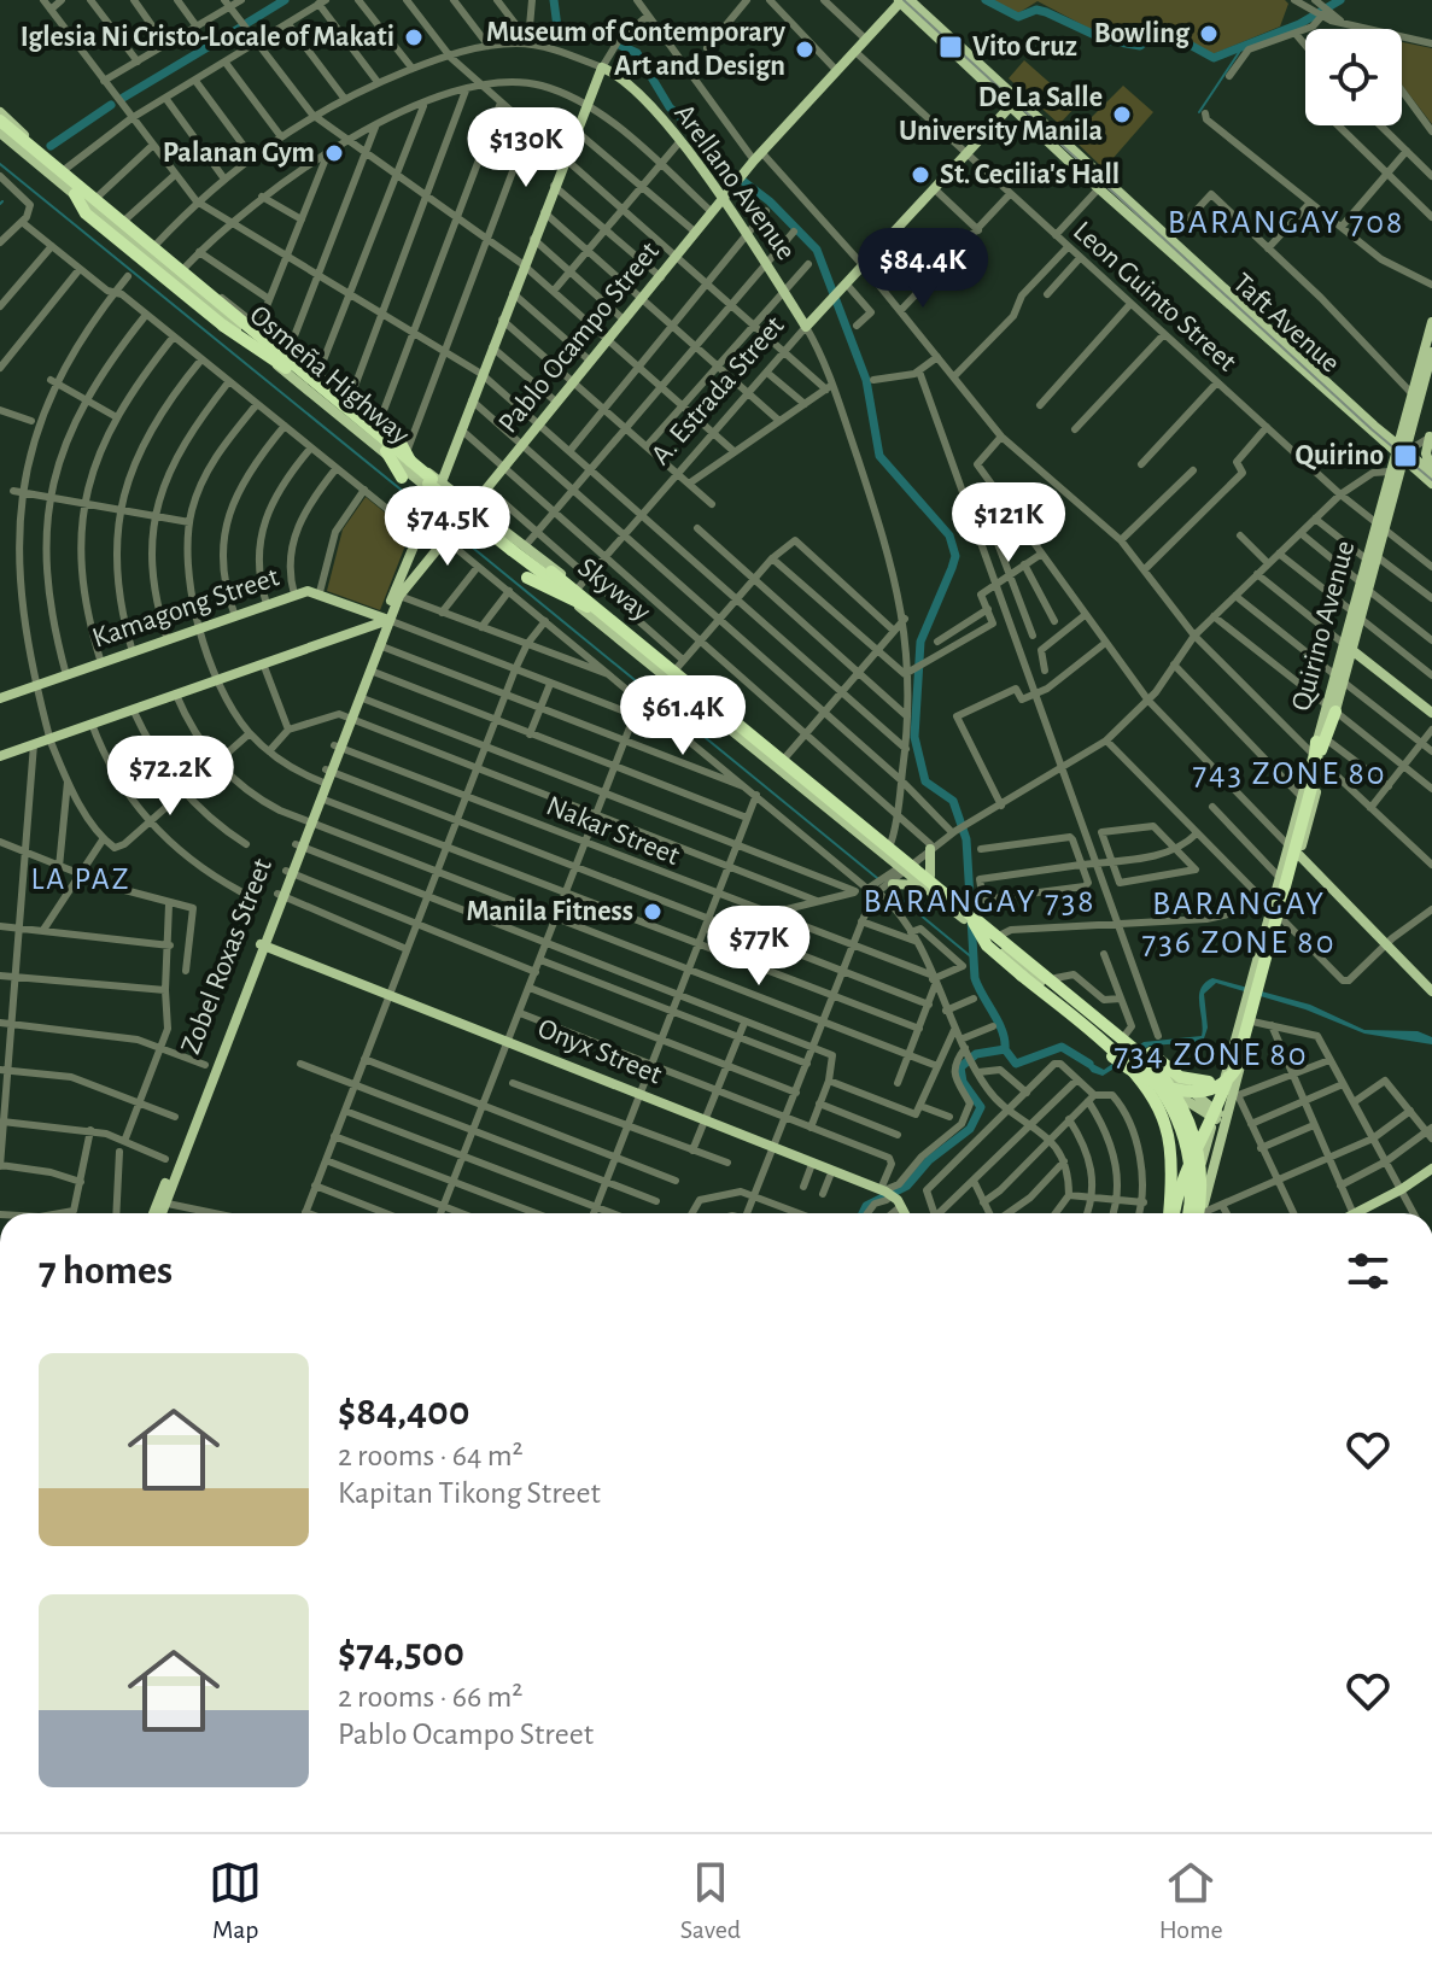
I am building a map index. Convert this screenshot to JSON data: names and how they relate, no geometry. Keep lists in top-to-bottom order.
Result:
{
  "streets": {
    "highway": ["Skyway"],
    "main road": [
      "Arellano Avenue",
      "Taft Avenue",
      "Pablo Ocampo Street",
      "Osmeña Highway",
      "A. Estrada Street",
      "Kamagong Street",
      "Quirino Avenue",
      "Zobel Roxas Street",
      "Onyx Street"
    ],
    "street": ["Leon Guinto Street", "Nakar Street"]
  },
  "crossings": [
    ["Arellano Avenue", "Pablo Ocampo Street"],
    ["Arellano Avenue", "Osmeña Highway"],
    ["Arellano Avenue", "A. Estrada Street"],
    ["Arellano Avenue", "Zobel Roxas Street"],
    ["Leon Guinto Street", "Pablo Ocampo Street"],
    ["Leon Guinto Street", "A. Estrada Street"],
    ["Leon Guinto Street", "Quirino Avenue"],
    ["Taft Avenue", "Pablo Ocampo Street"],
    ["Taft Avenue", "A. Estrada Street"],
    ["Taft Avenue", "Quirino Avenue"],
    ["Pablo Ocampo Street", "Osmeña Highway"],
    ["Pablo Ocampo Street", "Kamagong Street"],
    ["Pablo Ocampo Street", "Zobel Roxas Street"],
    ["Osmeña Highway", "A. Estrada Street"],
    ["Osmeña Highway", "Skyway"],
    ["Osmeña Highway", "Quirino Avenue"],
    ["Osmeña Highway", "Zobel Roxas Street"],
    ["Kamagong Street", "Zobel Roxas Street"],
    ["Nakar Street", "Zobel Roxas Street"],
    ["Zobel Roxas Street", "Onyx Street"]
  ],
  "districts": [
    "BARANGAY 708",
    "743 ZONE 80",
    "LA PAZ",
    "BARANGAY 738",
    "BARANGAY 736 ZONE 80",
    "734 ZONE 80"
  ],
  "places": {
    "other": [
      "Bowling",
      "Iglesia Ni Cristo-Locale of Makati",
      "Museum of Contemporary Art and Design",
      "De La Salle University Manila",
      "Palanan Gym",
      "St. Cecilia's Hall",
      "Manila Fitness"
    ],
    "transit": ["Vito Cruz", "Quirino"]
  },
  "page": {
    "price": [
      "$130K",
      "$84.4K",
      "$121K",
      "$74.5K",
      "$61.4K",
      "$72.2K",
      "$77K"
    ],
    "heading": "7 homes",
    "list": [
      {
        "name": "$84,400",
        "note": "2 rooms · 64 m² · Kapitan Tikong Street"
      },
      {
        "name": "$74,500",
        "note": "2 rooms · 66 m² · Pablo Ocampo Street"
      }
    ],
    "tabs": ["Map", "Saved", "Home"]
  }
}
